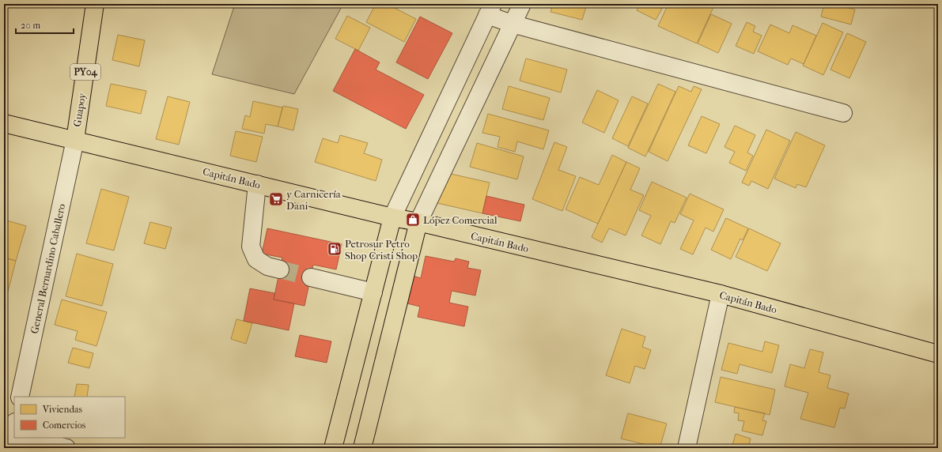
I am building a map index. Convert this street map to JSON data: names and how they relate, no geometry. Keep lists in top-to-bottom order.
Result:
{
  "streets": {
    "main road": ["PY04", "Guapoy", "Capitán Bado"],
    "street": ["General Bernardino Caballero"]
  },
  "crossings": [
    ["Guapoy", "Capitán Bado"],
    ["Guapoy", "General Bernardino Caballero"],
    ["Capitán Bado", "General Bernardino Caballero"]
  ],
  "places": {
    "supermarket": ["y Carnicería Dani"],
    "shop": ["López Comercial"],
    "fuel station": ["Petrosur Petro Shop Cristi Shop"]
  },
  "legend": ["Viviendas", "Comercios"],
  "scale_bar": "20 m"
}
